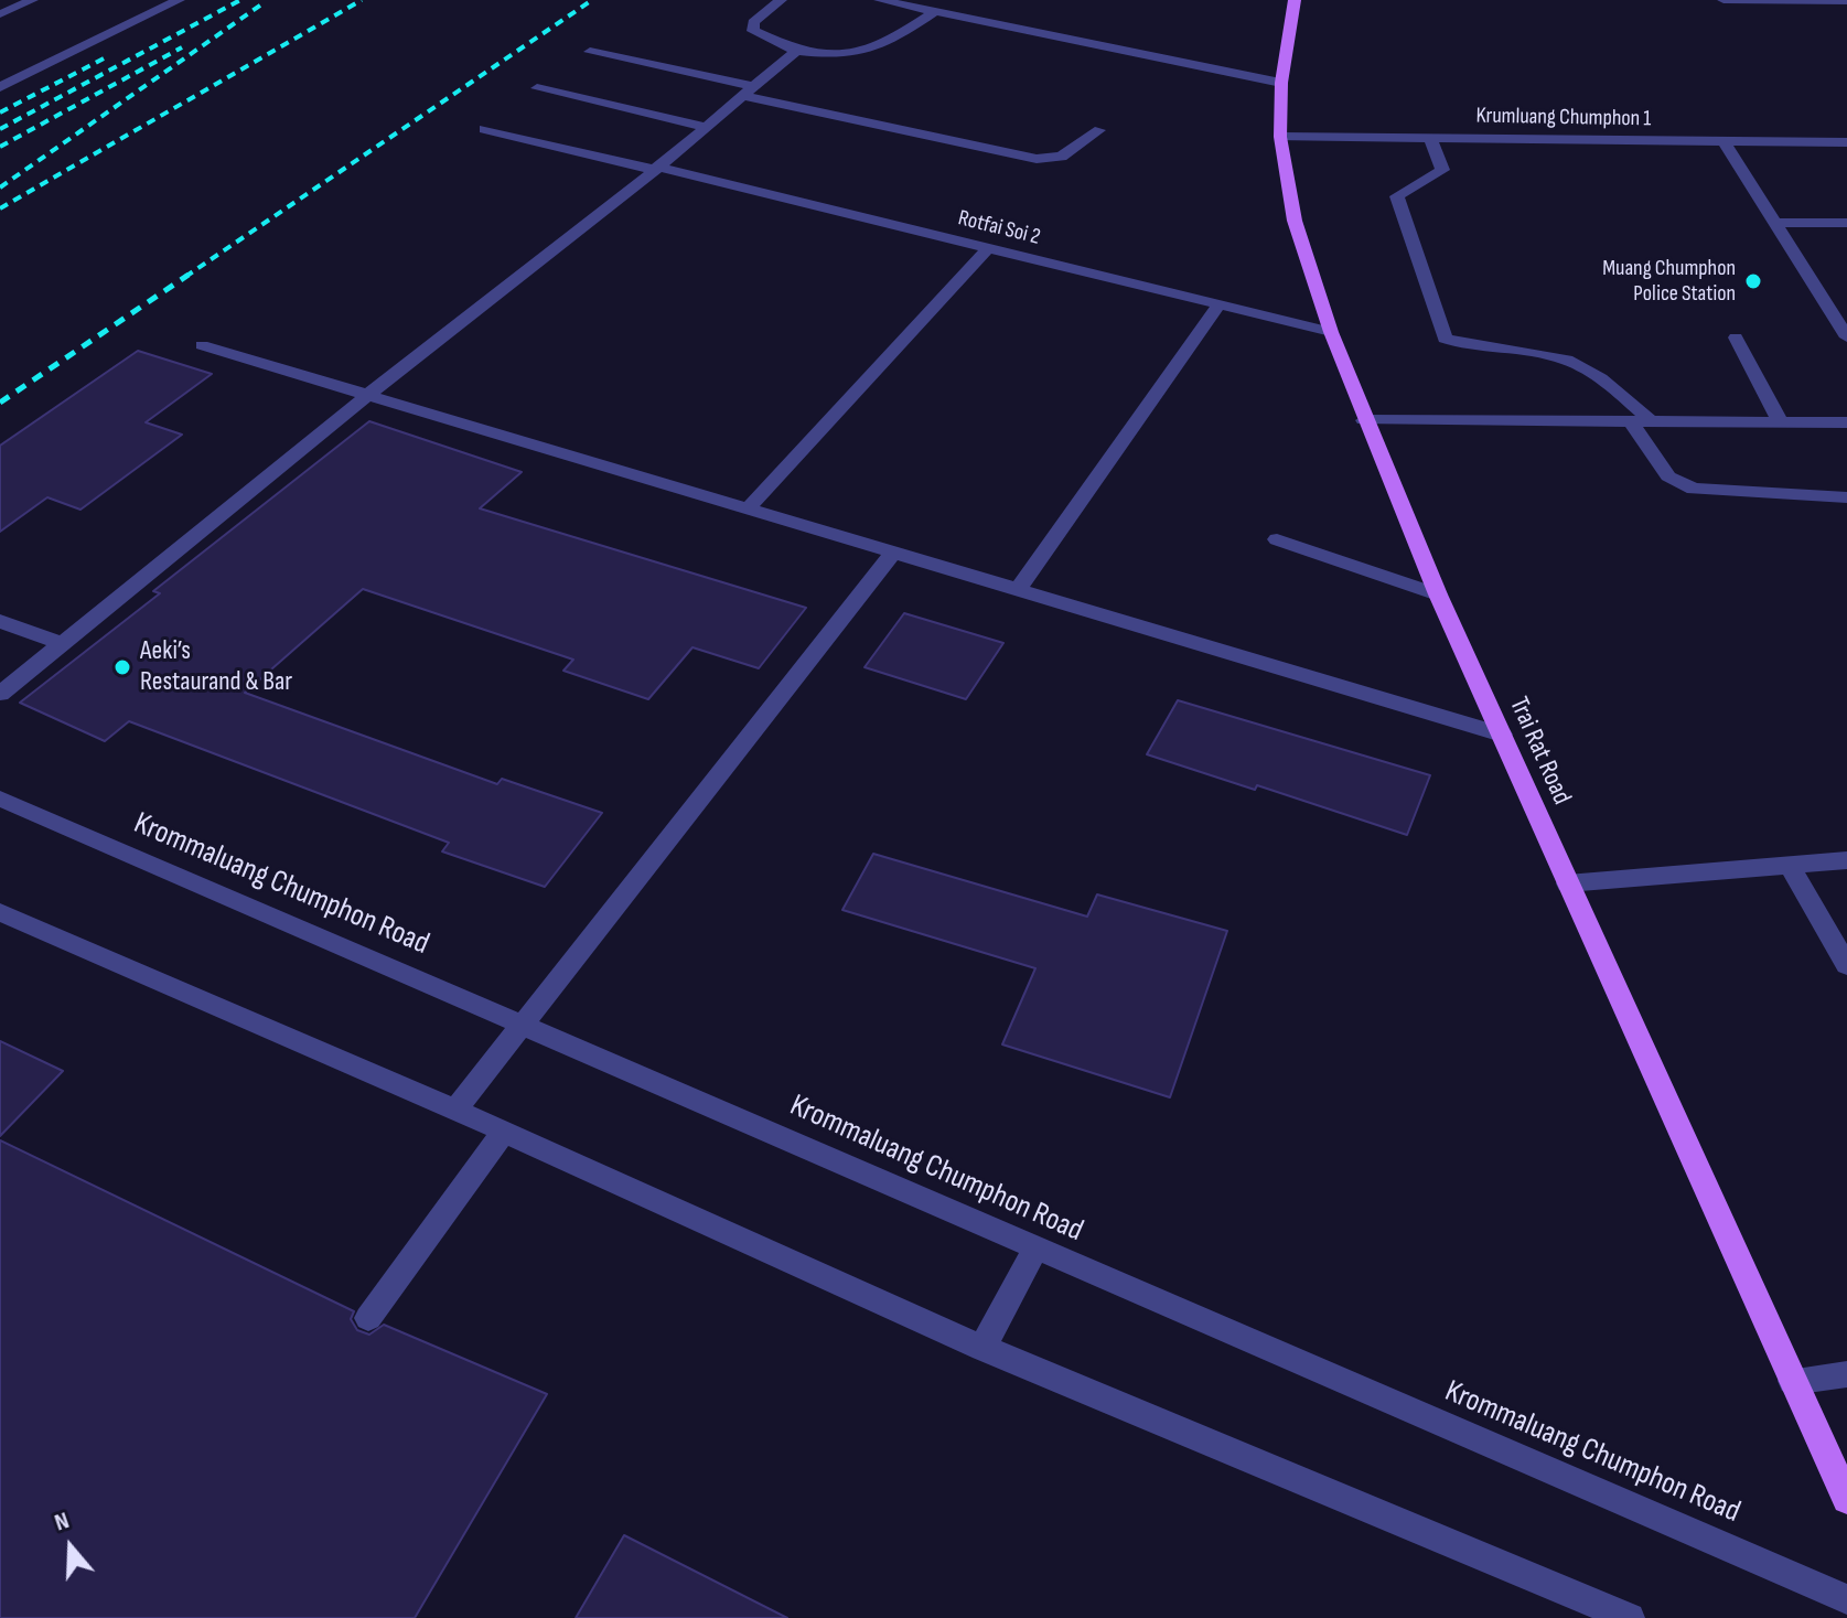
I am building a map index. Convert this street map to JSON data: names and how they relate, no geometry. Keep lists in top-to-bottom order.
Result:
{
  "streets": {
    "main road": ["Trai Rat Road"],
    "street": ["Krumluang Chumphon 1", "Rotfai Soi 2", "Krommaluang Chumphon Road"]
  },
  "crossings": [
    ["Krumluang Chumphon 1", "Trai Rat Road"],
    ["Rotfai Soi 2", "Trai Rat Road"]
  ],
  "places": ["Muang Chumphon Police Station", "Aeki’s Restaurand & Bar"],
  "north": "top"
}
